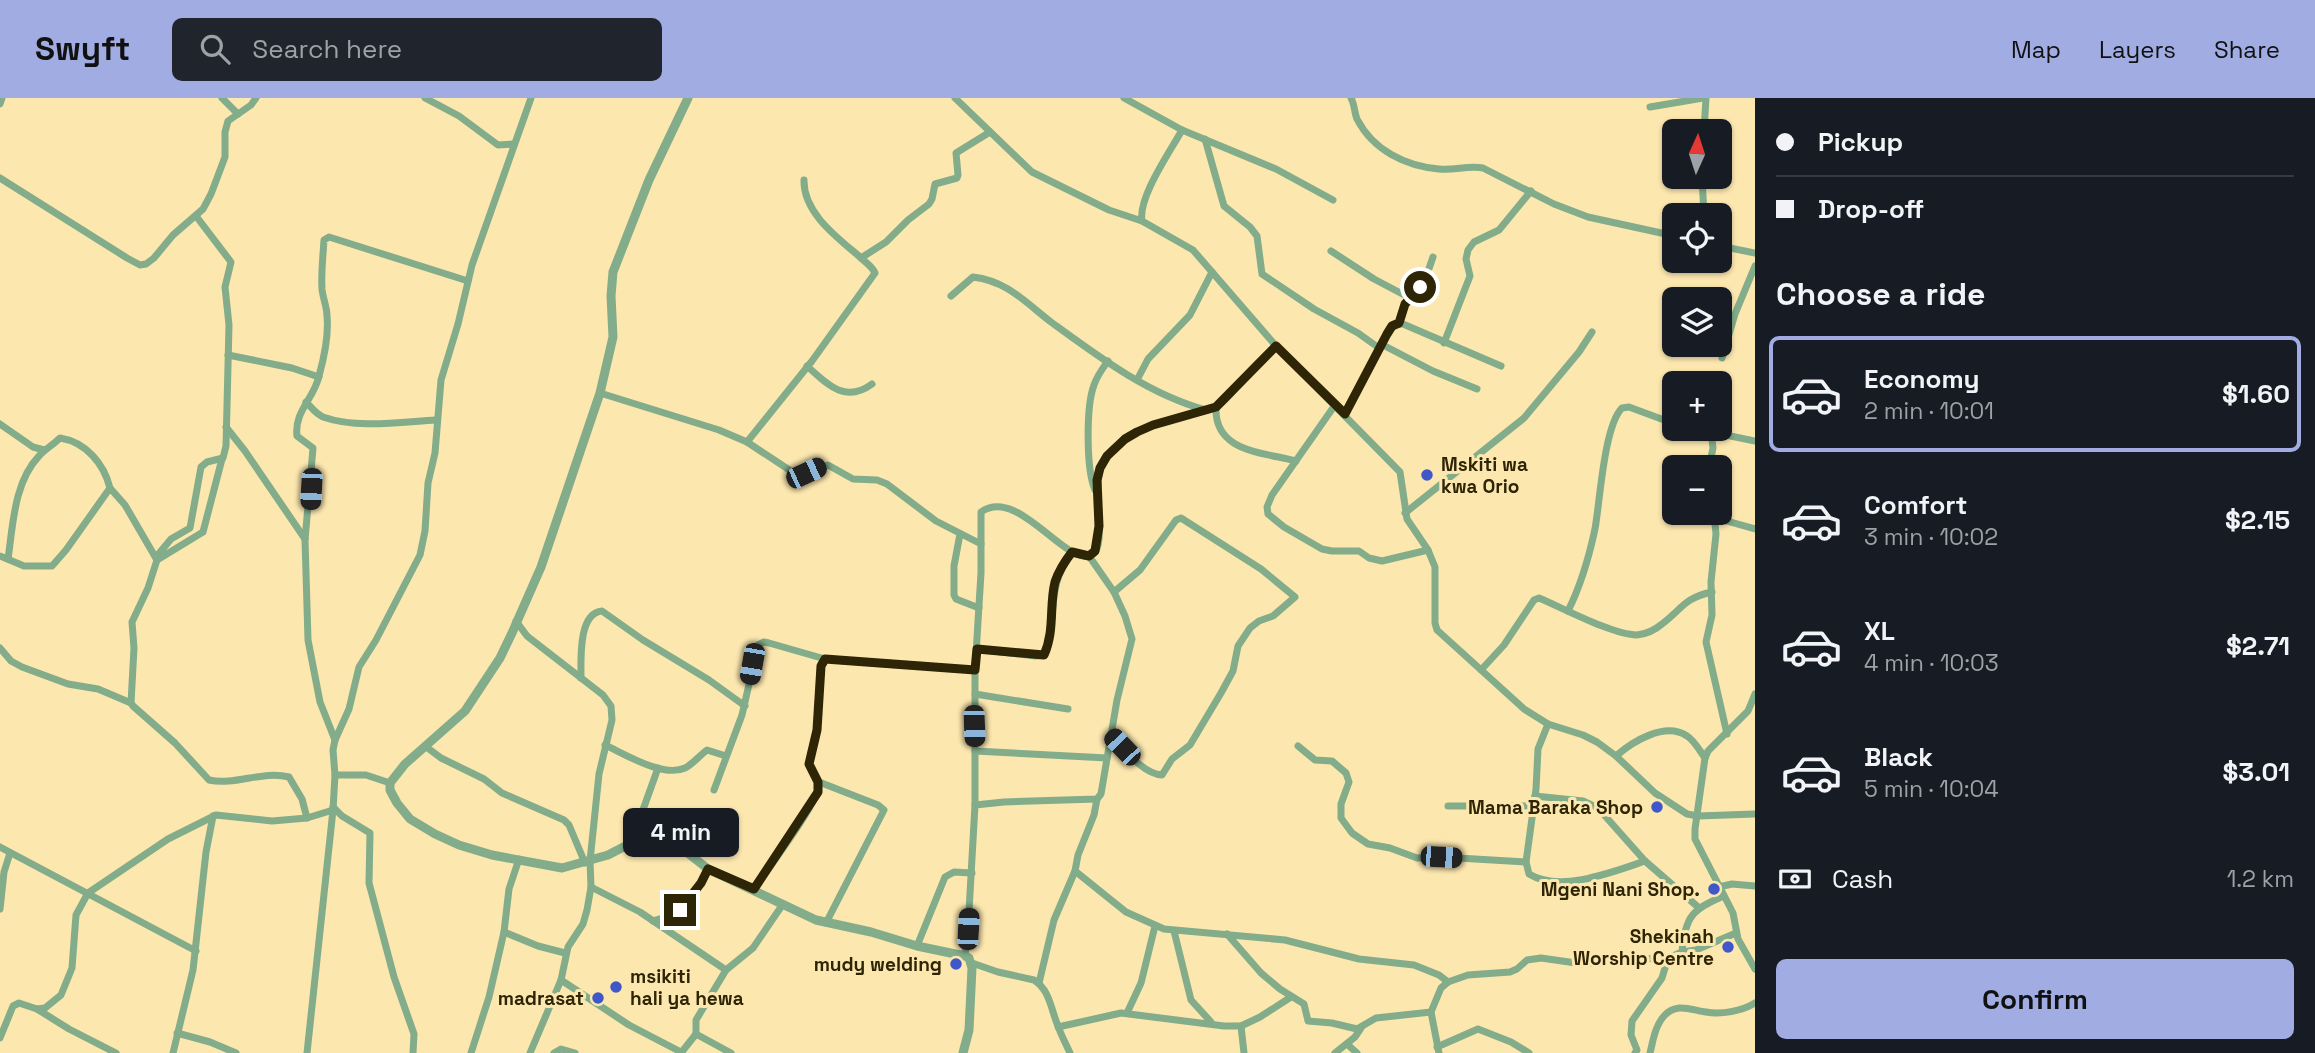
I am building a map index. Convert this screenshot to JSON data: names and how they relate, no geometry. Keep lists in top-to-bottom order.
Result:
{
  "places": [
    "Mskiti wa kwa Orio",
    "Mama Baraka Shop",
    "Mgeni Nani Shop.",
    "Shekinah Worship Centre",
    "mudy welding",
    "msikiti hali ya hewa",
    "madrasat"
  ],
  "north": "top",
  "page": {
    "header": "Swyft",
    "search": "Search here",
    "nav": ["Map", "Layers", "Share"],
    "banner": ["Pickup", "Drop-off"],
    "map_buttons": ["+", "−"],
    "heading": "Choose a ride",
    "list": [
      {
        "name": "Economy",
        "note": "2 min · 10:01",
        "value": "$1.60"
      },
      {
        "name": "Comfort",
        "note": "3 min · 10:02",
        "value": "$2.15"
      },
      {
        "name": "XL",
        "note": "4 min · 10:03",
        "value": "$2.71"
      },
      {
        "name": "Black",
        "note": "5 min · 10:04",
        "value": "$3.01"
      }
    ],
    "bubble": "4 min",
    "pay": ["Cash", "1.2 km"],
    "buttons": "Confirm"
  }
}
